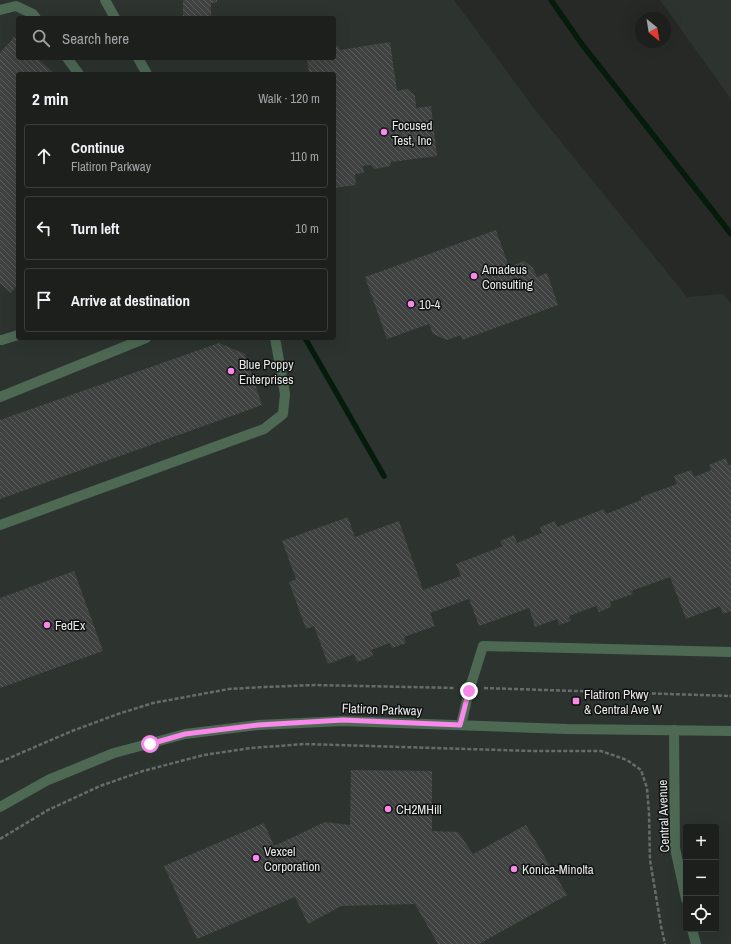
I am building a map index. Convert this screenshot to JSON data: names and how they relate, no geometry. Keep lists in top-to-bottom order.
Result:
{
  "streets": {
    "street": ["Flatiron Parkway", "Central Avenue"]
  },
  "crossings": [
    ["Flatiron Parkway", "Central Avenue"]
  ],
  "places": {
    "other": [
      "Focused Test, Inc",
      "Amadeus Consulting",
      "10-4",
      "Blue Poppy Enterprises",
      "FedEx",
      "CH2MHill",
      "Vexcel Corporation",
      "Konica-Minolta"
    ],
    "transit": ["Flatiron Pkwy & Central Ave W"]
  },
  "north": "bottom right",
  "page": {
    "search": "Search here",
    "heading": ["2 min", "Walk · 120 m"],
    "list": [
      ["Continue", "Flatiron Parkway", "110 m"],
      ["Turn left", "10 m"],
      "Arrive at destination"
    ],
    "map_buttons": ["+", "−"]
  }
}
